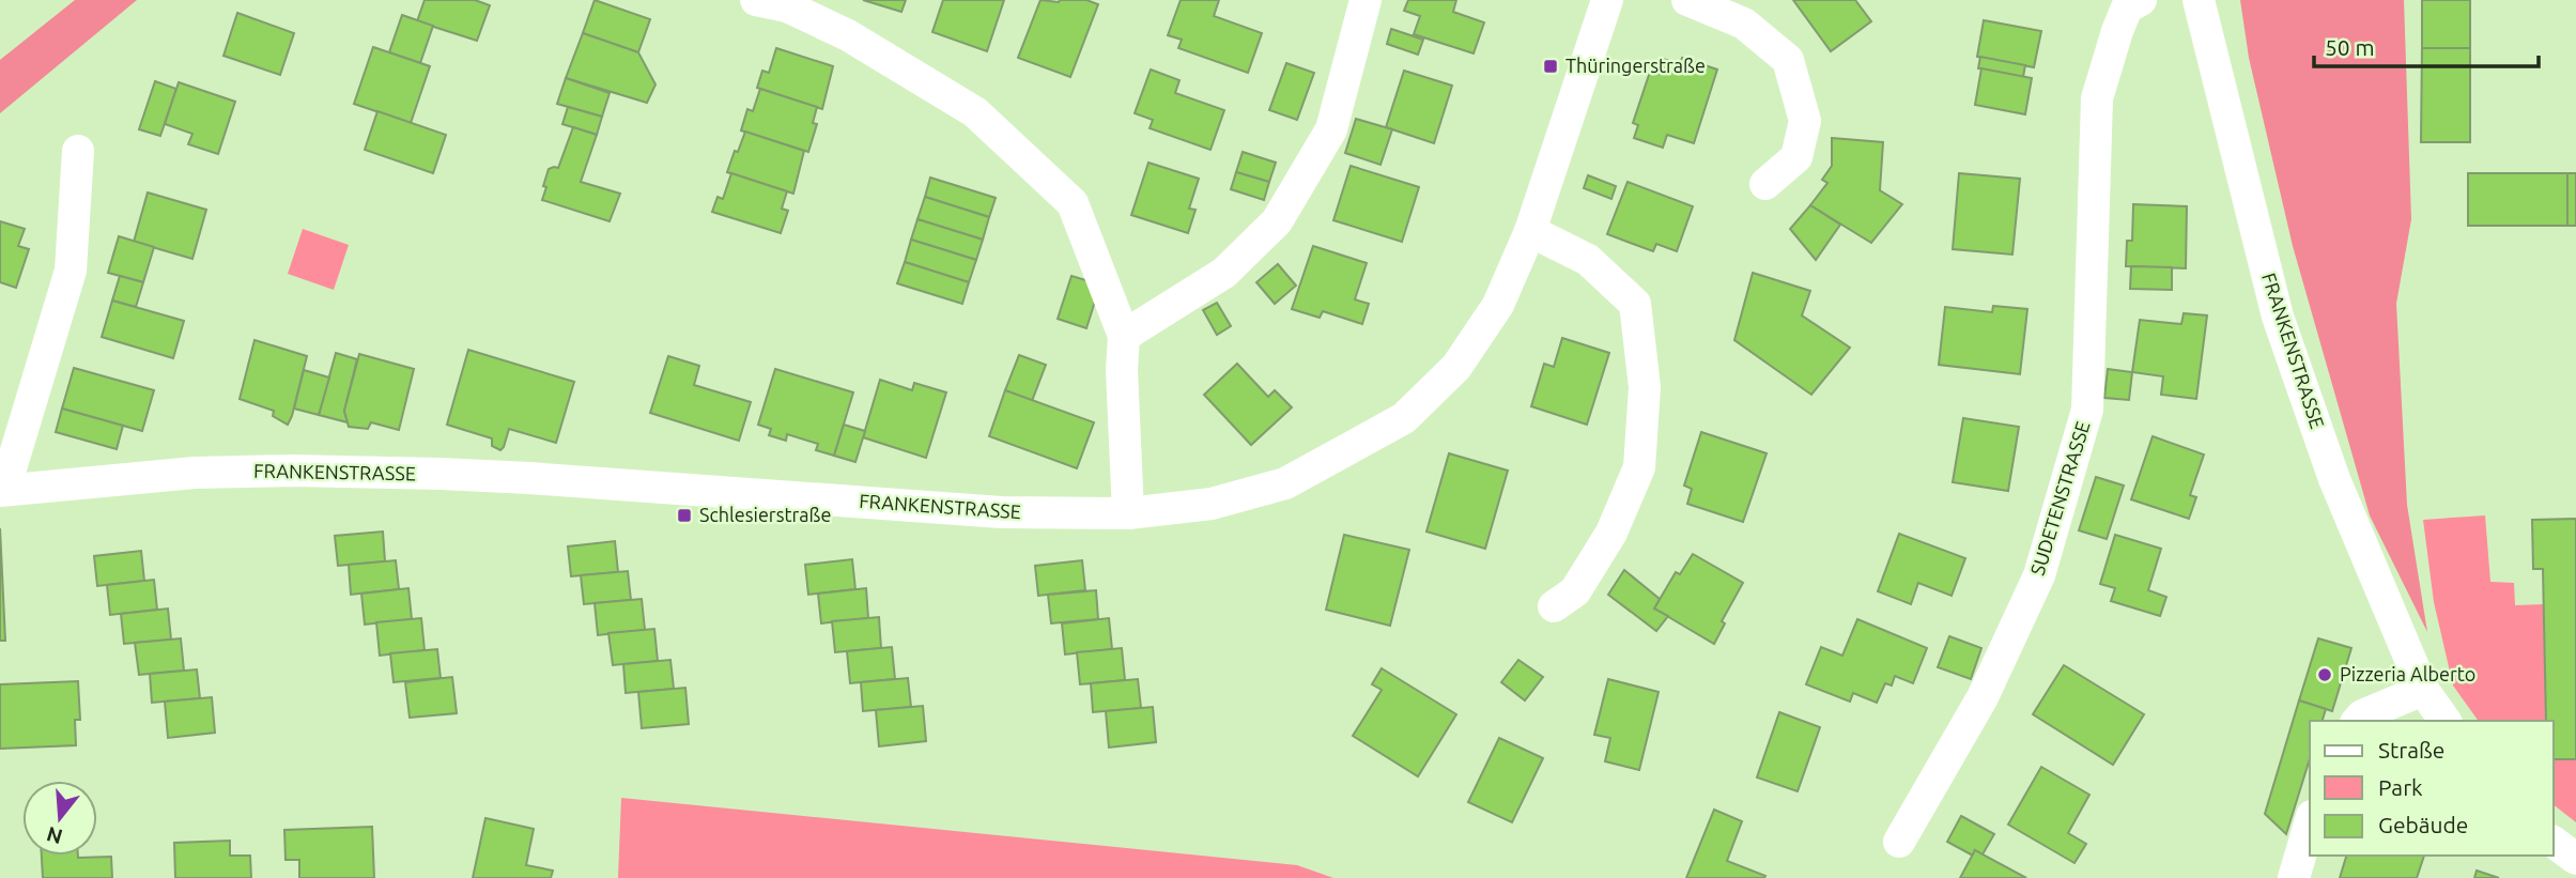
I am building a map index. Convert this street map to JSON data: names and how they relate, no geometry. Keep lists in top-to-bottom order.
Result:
{
  "streets": {
    "street": ["FRANKENSTRASSE", "SUDETENSTRASSE"]
  },
  "places": {
    "transit": ["Thüringerstraße", "Schlesierstraße"],
    "other": ["Pizzeria Alberto"]
  },
  "legend": ["Straße", "Park", "Gebäude"],
  "scale_bar": "50 m",
  "north": "bottom"
}
